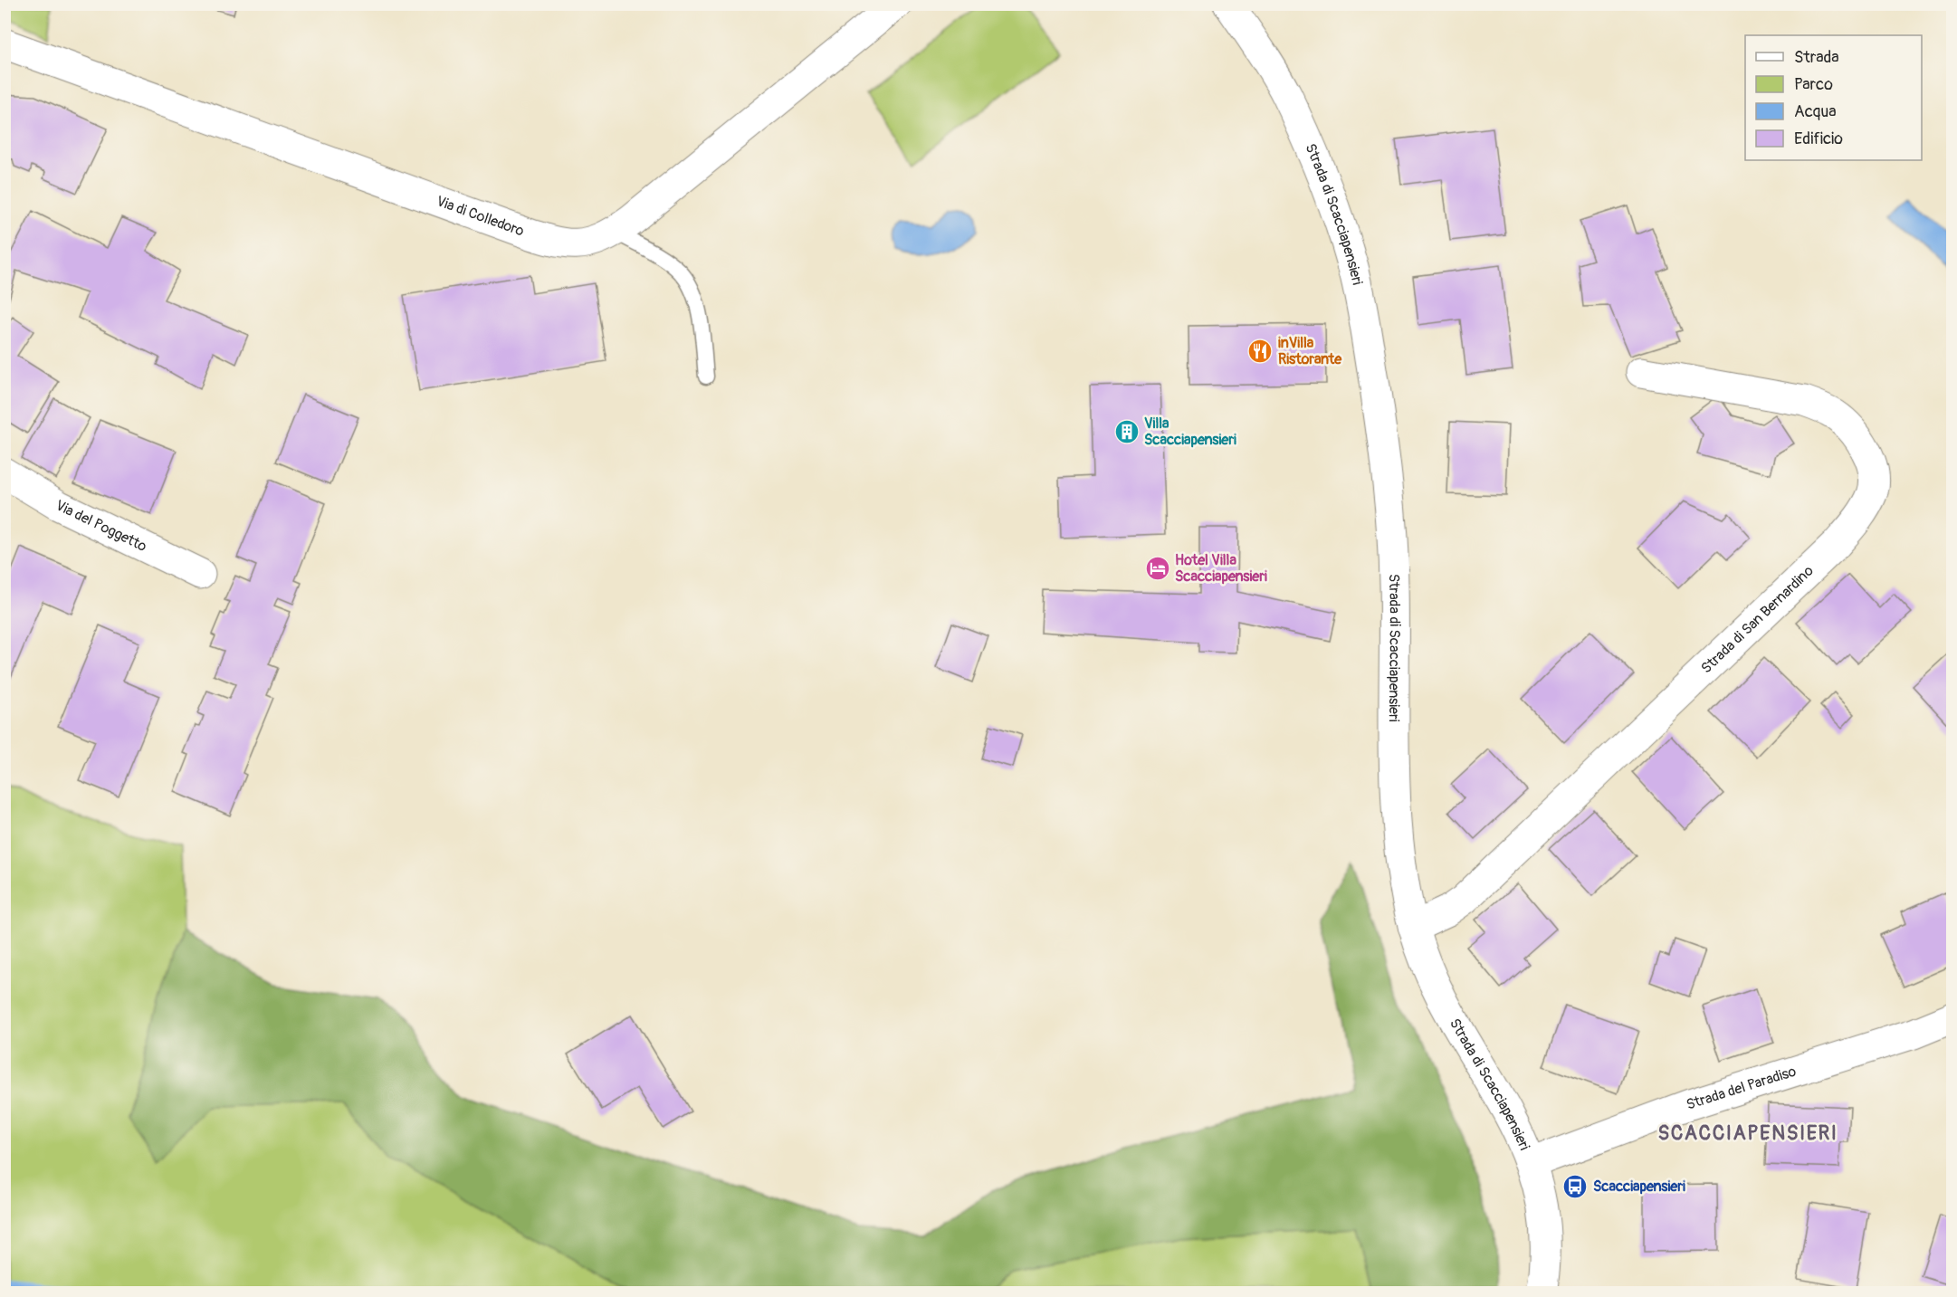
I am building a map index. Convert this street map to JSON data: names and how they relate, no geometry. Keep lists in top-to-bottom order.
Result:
{
  "streets": {
    "street": [
      "Strada di Scacciapensieri",
      "Via di Colledoro",
      "Via del Poggetto",
      "Strada di San Bernardino",
      "Strada del Paradiso"
    ]
  },
  "crossings": [
    ["Strada di Scacciapensieri", "Strada di San Bernardino"],
    ["Strada di Scacciapensieri", "Strada del Paradiso"]
  ],
  "districts": ["SCACCIAPENSIERI"],
  "places": {
    "restaurant": ["inVilla Ristorante"],
    "building": ["Villa Scacciapensieri"],
    "hotel": ["Hotel Villa Scacciapensieri"],
    "bus stop": ["Scacciapensieri"]
  },
  "legend": [
    "Strada",
    "Parco",
    "Acqua",
    "Edificio"
  ]
}
